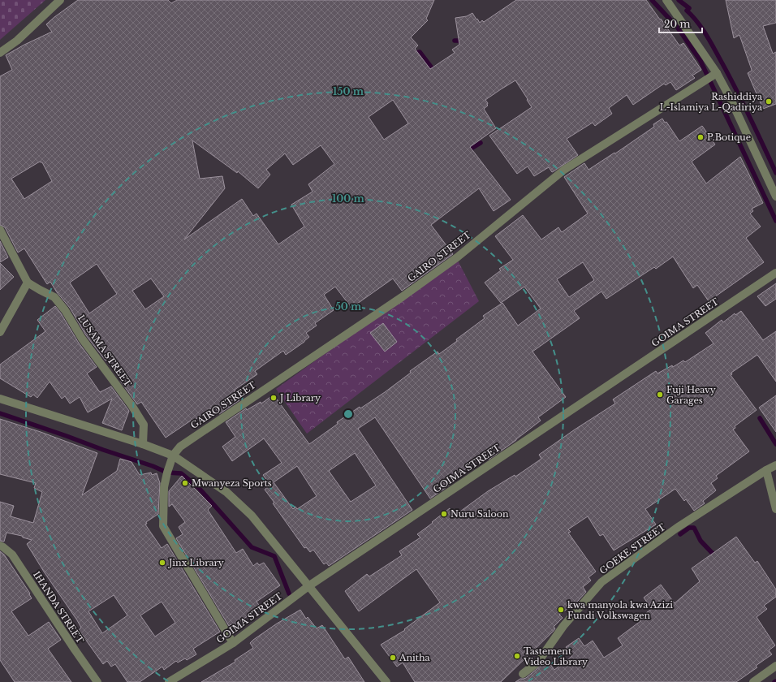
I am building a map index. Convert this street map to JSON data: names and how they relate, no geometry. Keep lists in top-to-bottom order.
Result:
{
  "streets": {
    "street": [
      "GAIRO STREET",
      "GOIMA STREET",
      "LUSAMA STREET",
      "GOEKE STREET",
      "IHANDA STREET"
    ]
  },
  "places": [
    "Rashiddiya L-Islamiya L-Qadiriya",
    "P.Botique",
    "Fuji Heavy Garages",
    "J Library",
    "Mwanyeza Sports",
    "Nuru Saloon",
    "Jinx Library",
    "kwa manyola kwa Azizi Fundi Volkswagen",
    "Tastement Video Library",
    "Anitha"
  ],
  "scale_bar": "20 m",
  "rings": ["150 m", "100 m", "50 m"]
}
